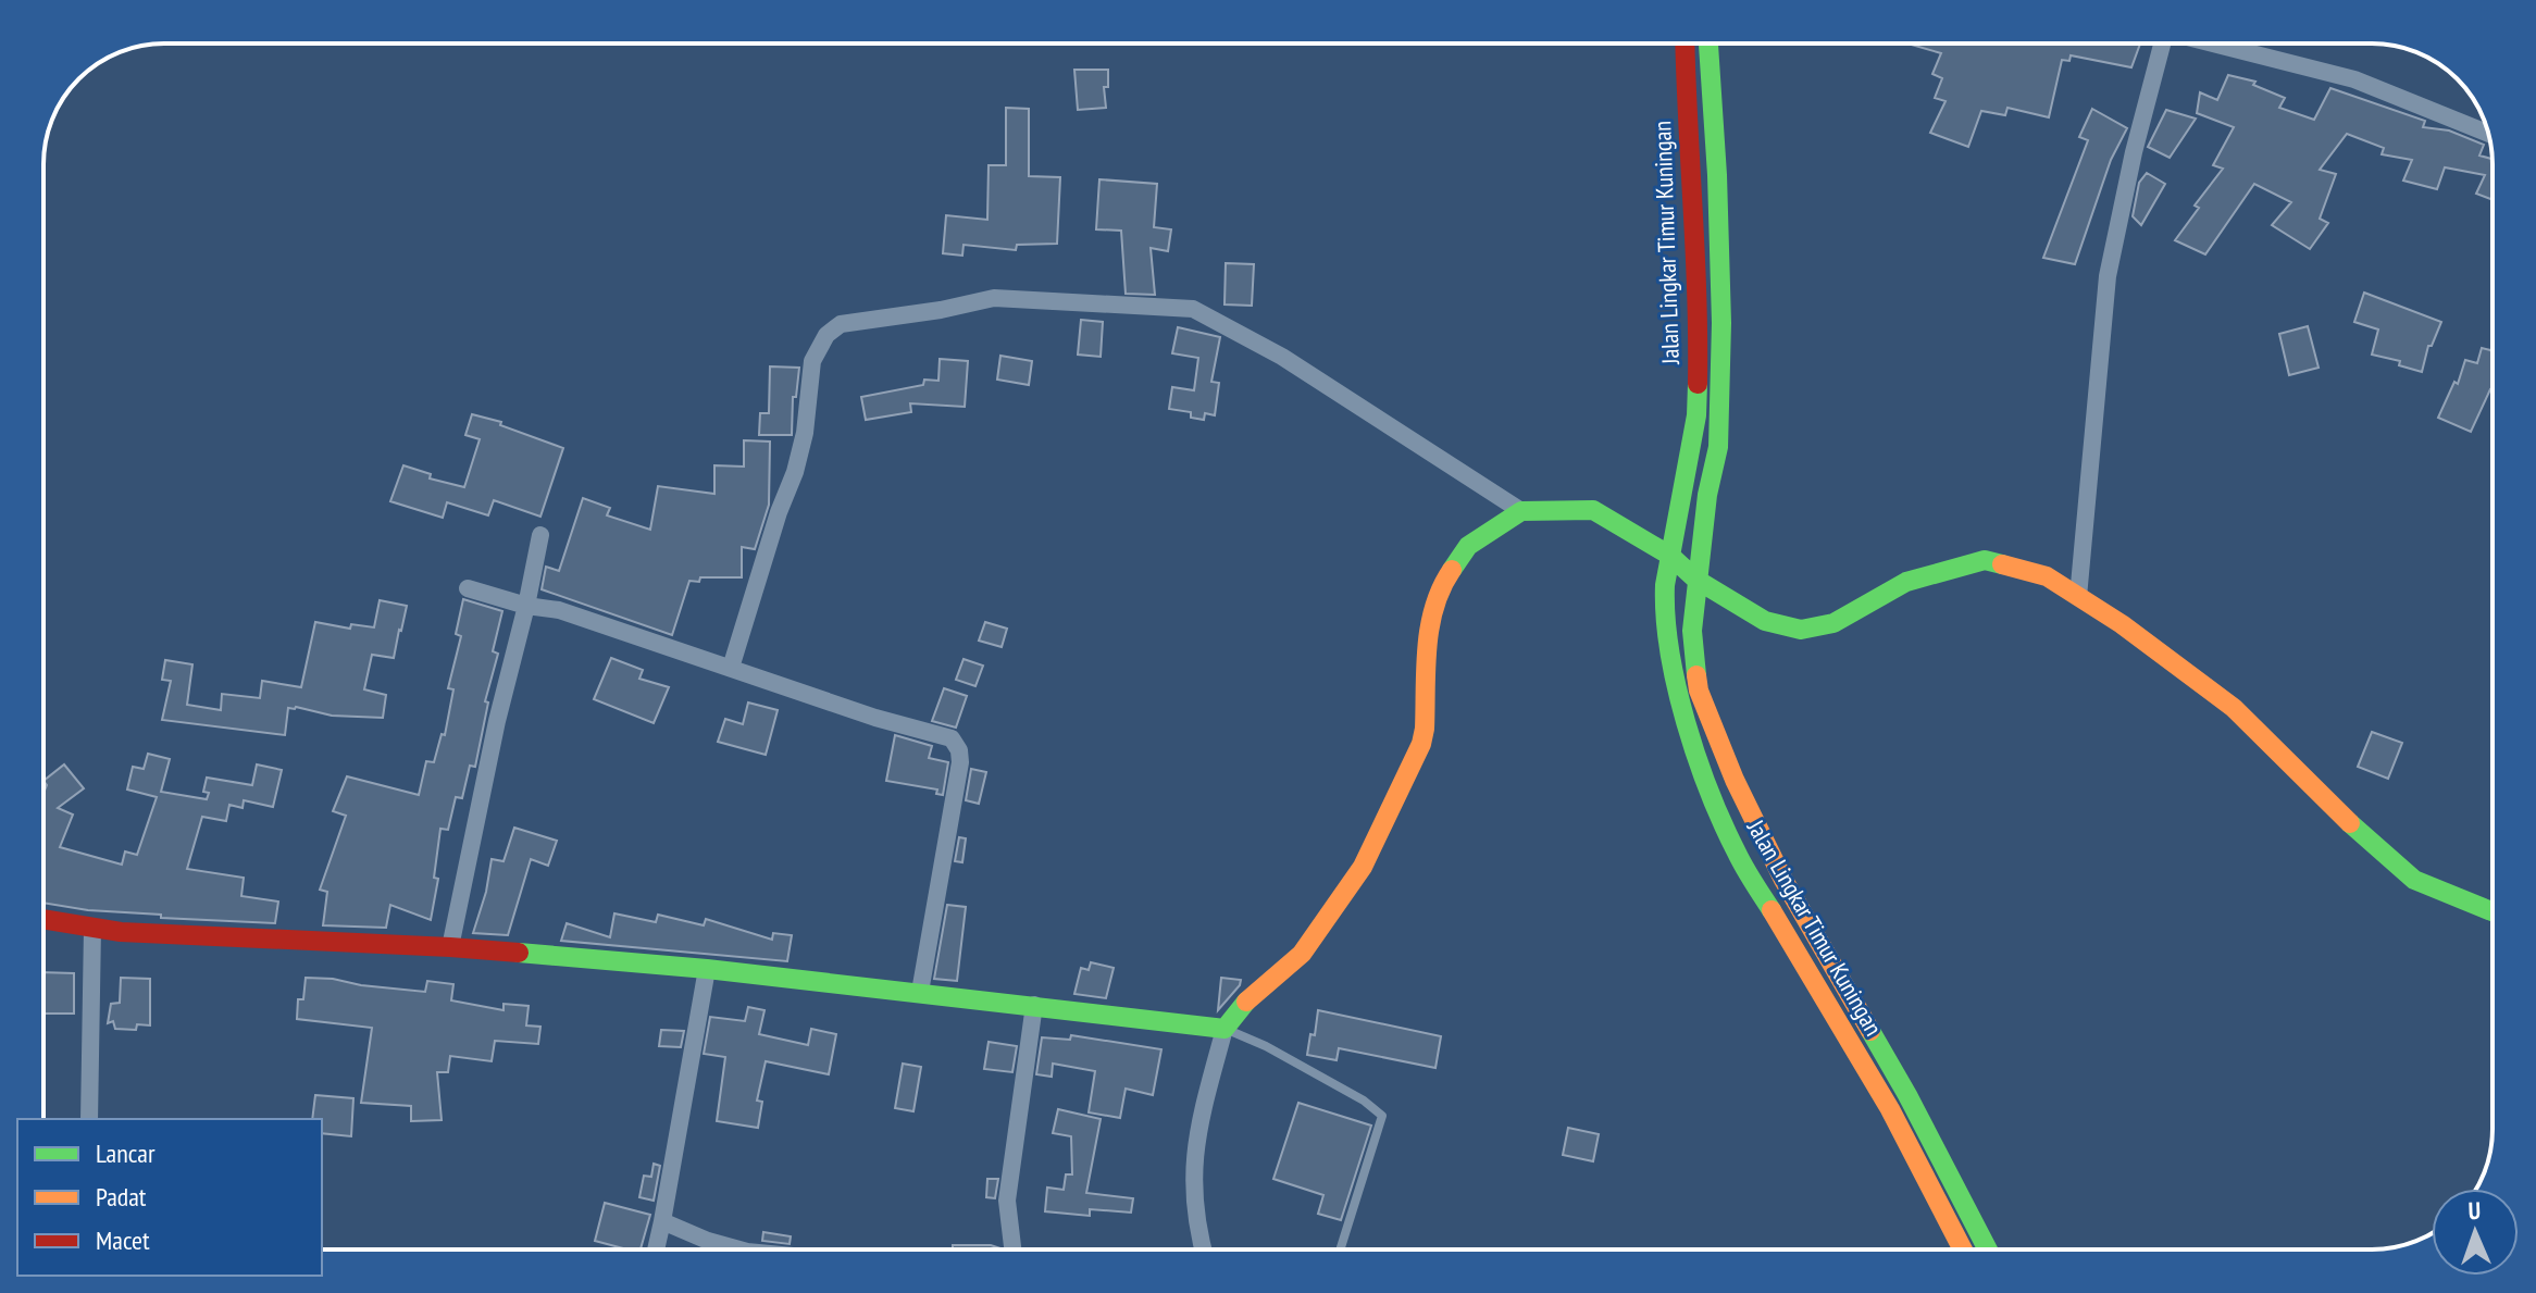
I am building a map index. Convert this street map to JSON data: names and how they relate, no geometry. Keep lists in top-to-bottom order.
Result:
{
  "streets": {
    "street": ["Jalan Lingkar Timur Kuningan"]
  },
  "legend": ["Lancar", "Padat", "Macet"],
  "north": "top"
}
